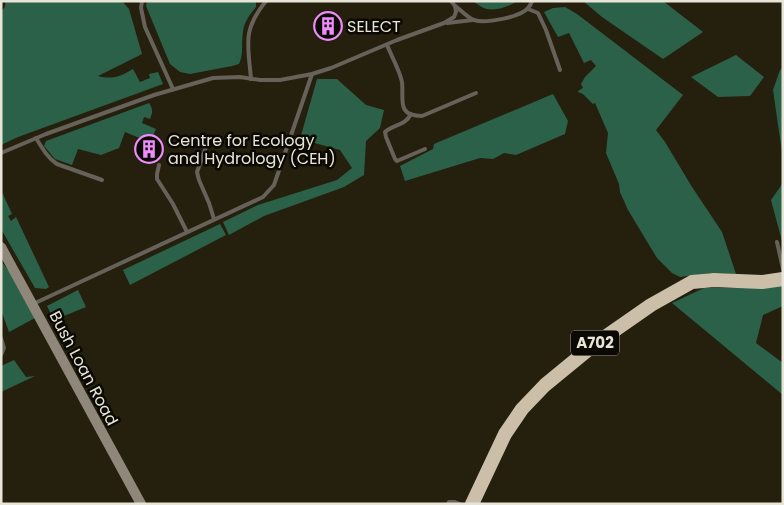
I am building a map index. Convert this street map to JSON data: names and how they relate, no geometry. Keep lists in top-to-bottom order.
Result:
{
  "streets": {
    "highway": ["A702"],
    "street": ["Bush Loan Road"]
  },
  "places": {
    "building": ["SELECT", "Centre for Ecology and Hydrology (CEH)"]
  }
}
